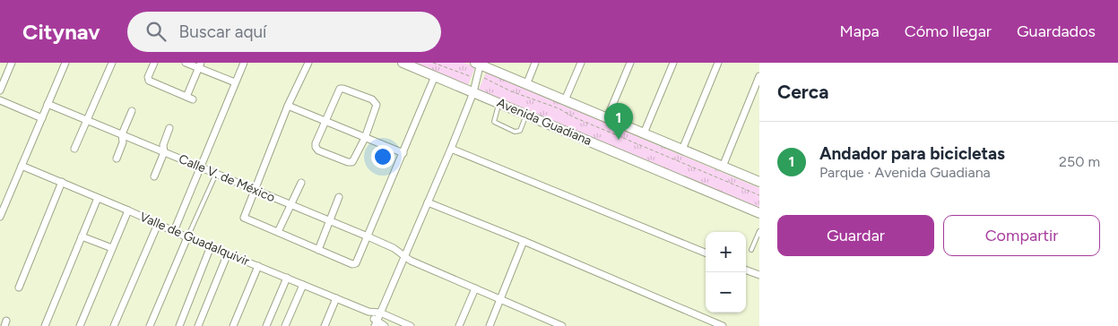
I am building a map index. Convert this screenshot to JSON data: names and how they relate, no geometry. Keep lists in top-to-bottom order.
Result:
{
  "streets": {
    "street": ["Avenida Guadiana", "Calle V. de México", "Valle de Guadalquivir"]
  },
  "page": {
    "header": "Citynav",
    "search": "Buscar aquí",
    "nav": ["Mapa", "Cómo llegar", "Guardados"],
    "heading": "Cerca",
    "pins": "1",
    "list": [
      {
        "mark": "1",
        "name": "Andador para bicicletas",
        "note": "Parque · Avenida Guadiana",
        "value": "250 m"
      }
    ],
    "buttons": ["Guardar", "Compartir"],
    "map_buttons": ["+", "−"]
  }
}
